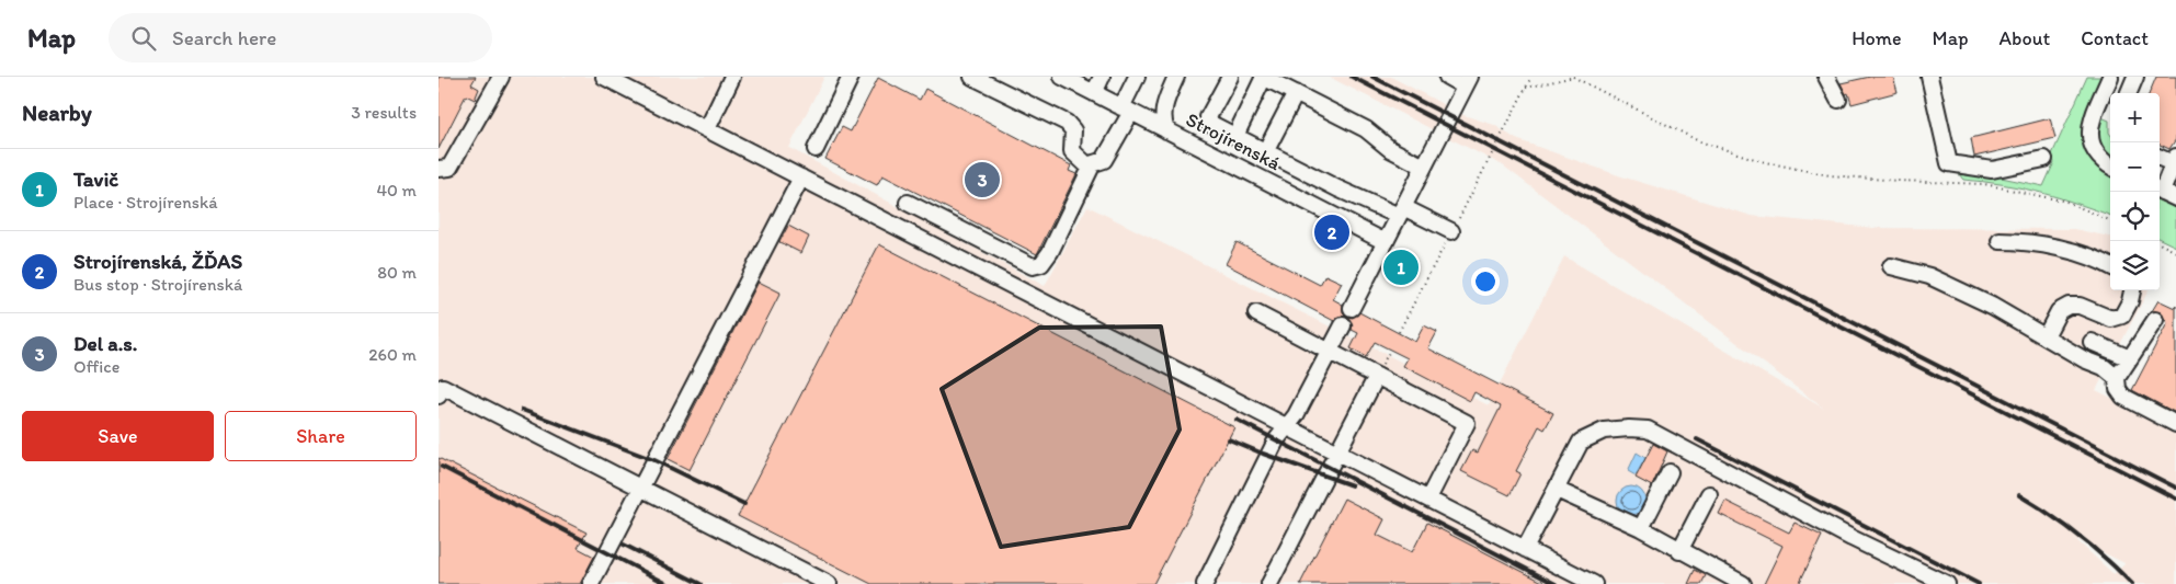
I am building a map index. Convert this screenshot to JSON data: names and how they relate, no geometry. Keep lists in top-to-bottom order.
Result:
{
  "streets": {
    "street": ["Strojírenská"]
  },
  "page": {
    "header": "Map",
    "search": "Search here",
    "nav": [
      "Home",
      "Map",
      "About",
      "Contact"
    ],
    "heading": ["Nearby", "3 results"],
    "map_buttons": ["+", "−"],
    "list": [
      {
        "mark": "1",
        "name": "Tavič",
        "note": "Place · Strojírenská",
        "value": "40 m"
      },
      {
        "mark": "2",
        "name": "Strojírenská, ŽĎAS",
        "note": "Bus stop · Strojírenská",
        "value": "80 m"
      },
      {
        "mark": "3",
        "name": "Del a.s.",
        "note": "Office",
        "value": "260 m"
      }
    ],
    "pins": ["3", "2", "1"],
    "buttons": ["Save", "Share"]
  }
}
